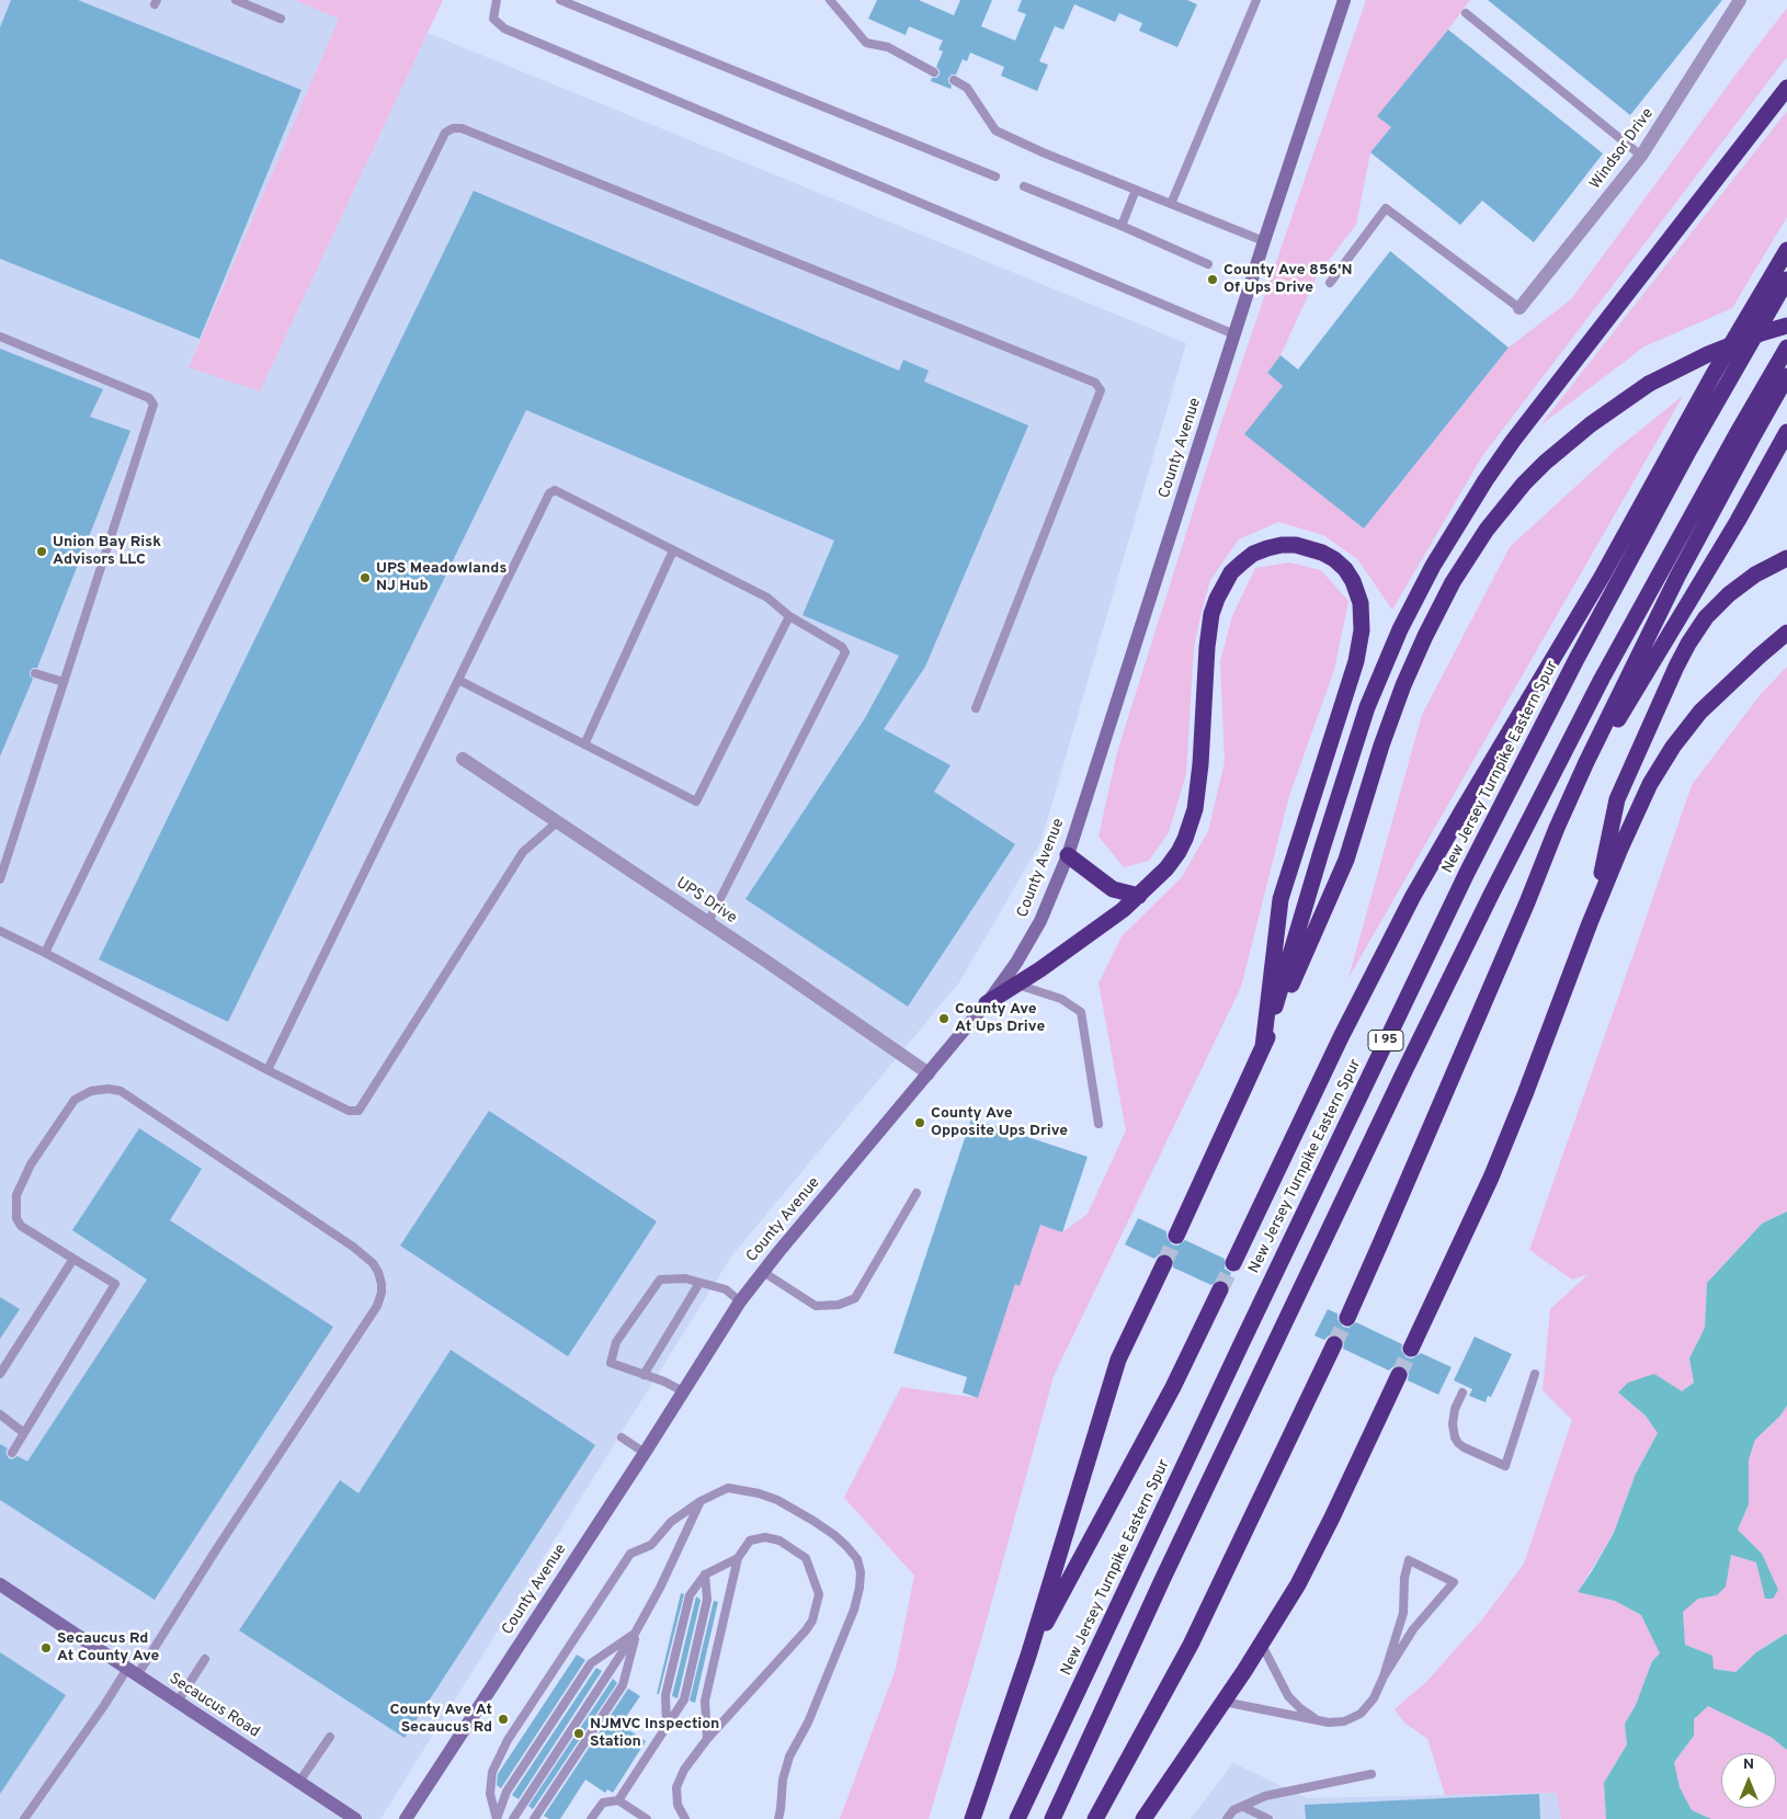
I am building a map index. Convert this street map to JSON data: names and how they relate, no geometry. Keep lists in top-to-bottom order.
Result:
{
  "streets": {
    "highway": ["New Jersey Turnpike Eastern Spur", "I 95"],
    "main road": ["County Avenue", "Secaucus Road"],
    "street": ["Windsor Drive", "UPS Drive"]
  },
  "crossings": [
    ["County Avenue", "UPS Drive"]
  ],
  "places": [
    "County Ave 856'N Of Ups Drive",
    "Union Bay Risk Advisors LLC",
    "UPS Meadowlands NJ Hub",
    "County Ave At Ups Drive",
    "County Ave Opposite Ups Drive",
    "Secaucus Rd At County Ave",
    "County Ave At Secaucus Rd",
    "NJMVC Inspection Station"
  ],
  "north": "top"
}
